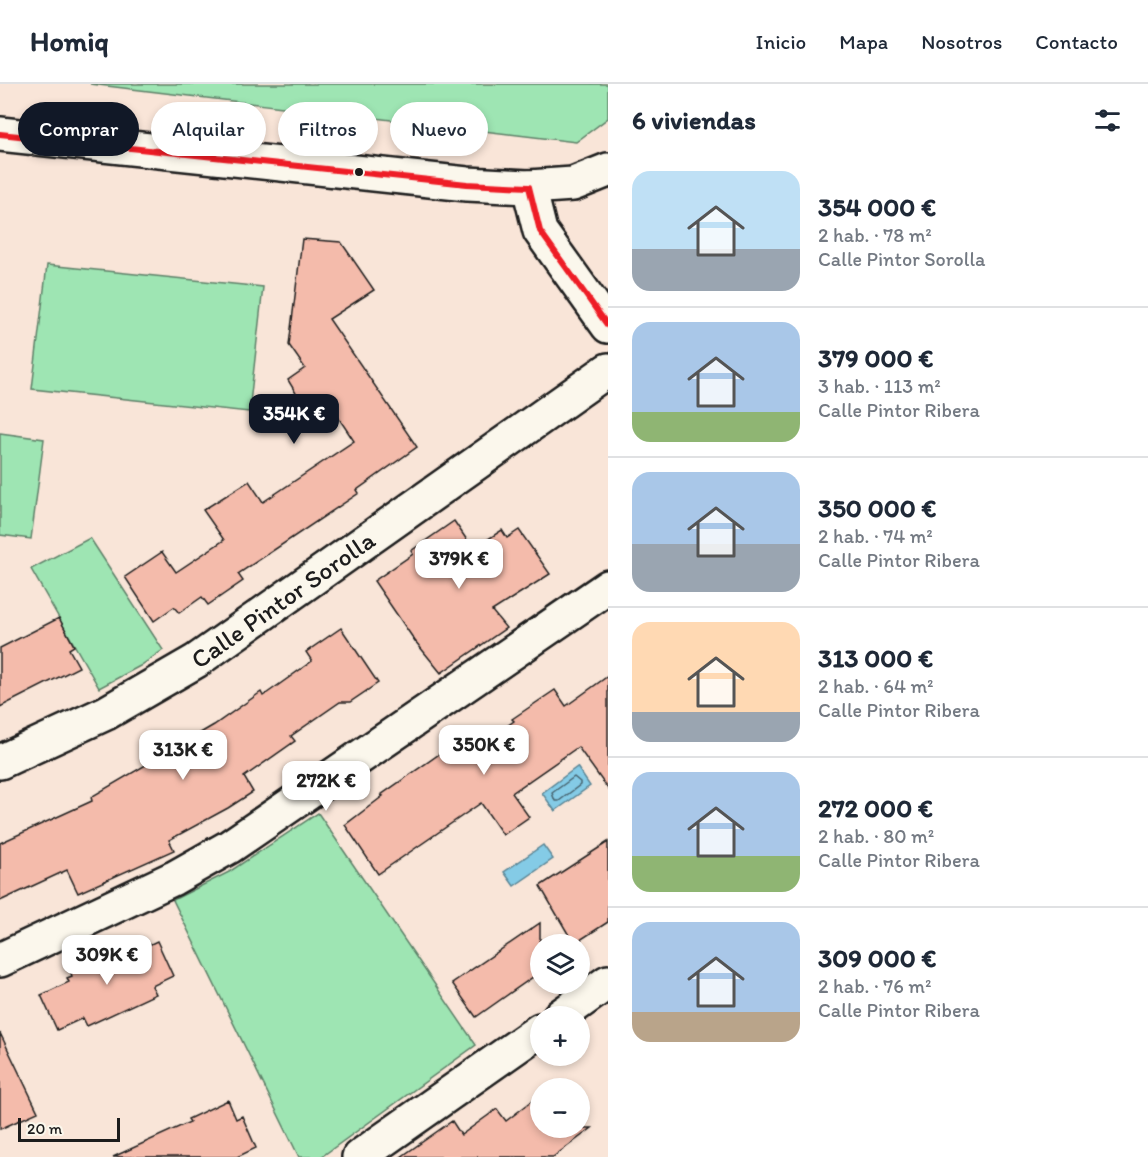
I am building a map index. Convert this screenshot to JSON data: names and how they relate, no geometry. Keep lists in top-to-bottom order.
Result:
{
  "streets": {
    "street": ["Calle Pintor Sorolla"]
  },
  "scale_bar": "20 m",
  "page": {
    "header": "Homiq",
    "nav": [
      "Inicio",
      "Mapa",
      "Nosotros",
      "Contacto"
    ],
    "heading": "6 viviendas",
    "chip": [
      "Comprar",
      "Alquilar",
      "Filtros",
      "Nuevo"
    ],
    "list": [
      {
        "name": "354 000 €",
        "note": "2 hab. · 78 m² · Calle Pintor Sorolla"
      },
      {
        "name": "379 000 €",
        "note": "3 hab. · 113 m² · Calle Pintor Ribera"
      },
      {
        "name": "350 000 €",
        "note": "2 hab. · 74 m² · Calle Pintor Ribera"
      },
      {
        "name": "313 000 €",
        "note": "2 hab. · 64 m² · Calle Pintor Ribera"
      },
      {
        "name": "272 000 €",
        "note": "2 hab. · 80 m² · Calle Pintor Ribera"
      },
      {
        "name": "309 000 €",
        "note": "2 hab. · 76 m² · Calle Pintor Ribera"
      }
    ],
    "price": [
      "354K €",
      "379K €",
      "350K €",
      "313K €",
      "272K €",
      "309K €"
    ],
    "map_buttons": ["+", "−"],
    "scale": "20 m"
  }
}
